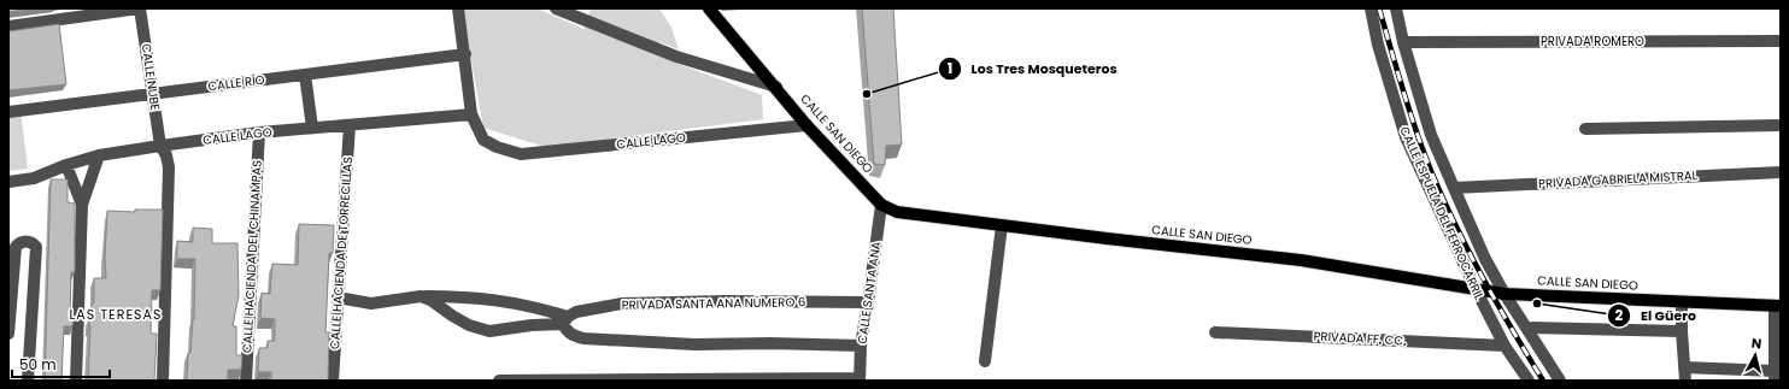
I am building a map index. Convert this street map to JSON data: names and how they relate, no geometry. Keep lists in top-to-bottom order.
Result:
{
  "streets": {
    "main road": ["CALLE SAN DIEGO"],
    "street": [
      "PRIVADA ROMERO",
      "CALLE NUBE",
      "CALLE RÍO",
      "CALLE LAGO",
      "PRIVADA GABRIELA MISTRAL",
      "CALLE ESPUELA DEL FERROCARRIL",
      "CALLE HACIENDA DE TORRECILLAS",
      "CALLE HACIENDA DEL CHINAMPAS",
      "CALLE SANTA ANA",
      "PRIVADA SANTA ANA NÚMERO 6",
      "PRIVADA FF. CC."
    ]
  },
  "crossings": [
    ["PRIVADA ROMERO", "CALLE ESPUELA DEL FERROCARRIL"],
    ["CALLE NUBE", "CALLE RÍO"],
    ["CALLE NUBE", "CALLE LAGO"],
    ["CALLE SAN DIEGO", "CALLE LAGO"],
    ["CALLE SAN DIEGO", "CALLE ESPUELA DEL FERROCARRIL"],
    ["CALLE SAN DIEGO", "CALLE SANTA ANA"],
    ["CALLE LAGO", "CALLE HACIENDA DE TORRECILLAS"],
    ["CALLE LAGO", "CALLE HACIENDA DEL CHINAMPAS"],
    ["PRIVADA GABRIELA MISTRAL", "CALLE ESPUELA DEL FERROCARRIL"],
    ["CALLE ESPUELA DEL FERROCARRIL", "PRIVADA FF. CC."],
    ["CALLE SANTA ANA", "PRIVADA SANTA ANA NÚMERO 6"]
  ],
  "districts": ["LAS TERESAS"],
  "places": ["Los Tres Mosqueteros", "El Güero"],
  "scale_bar": "50 m",
  "north": "top"
}
